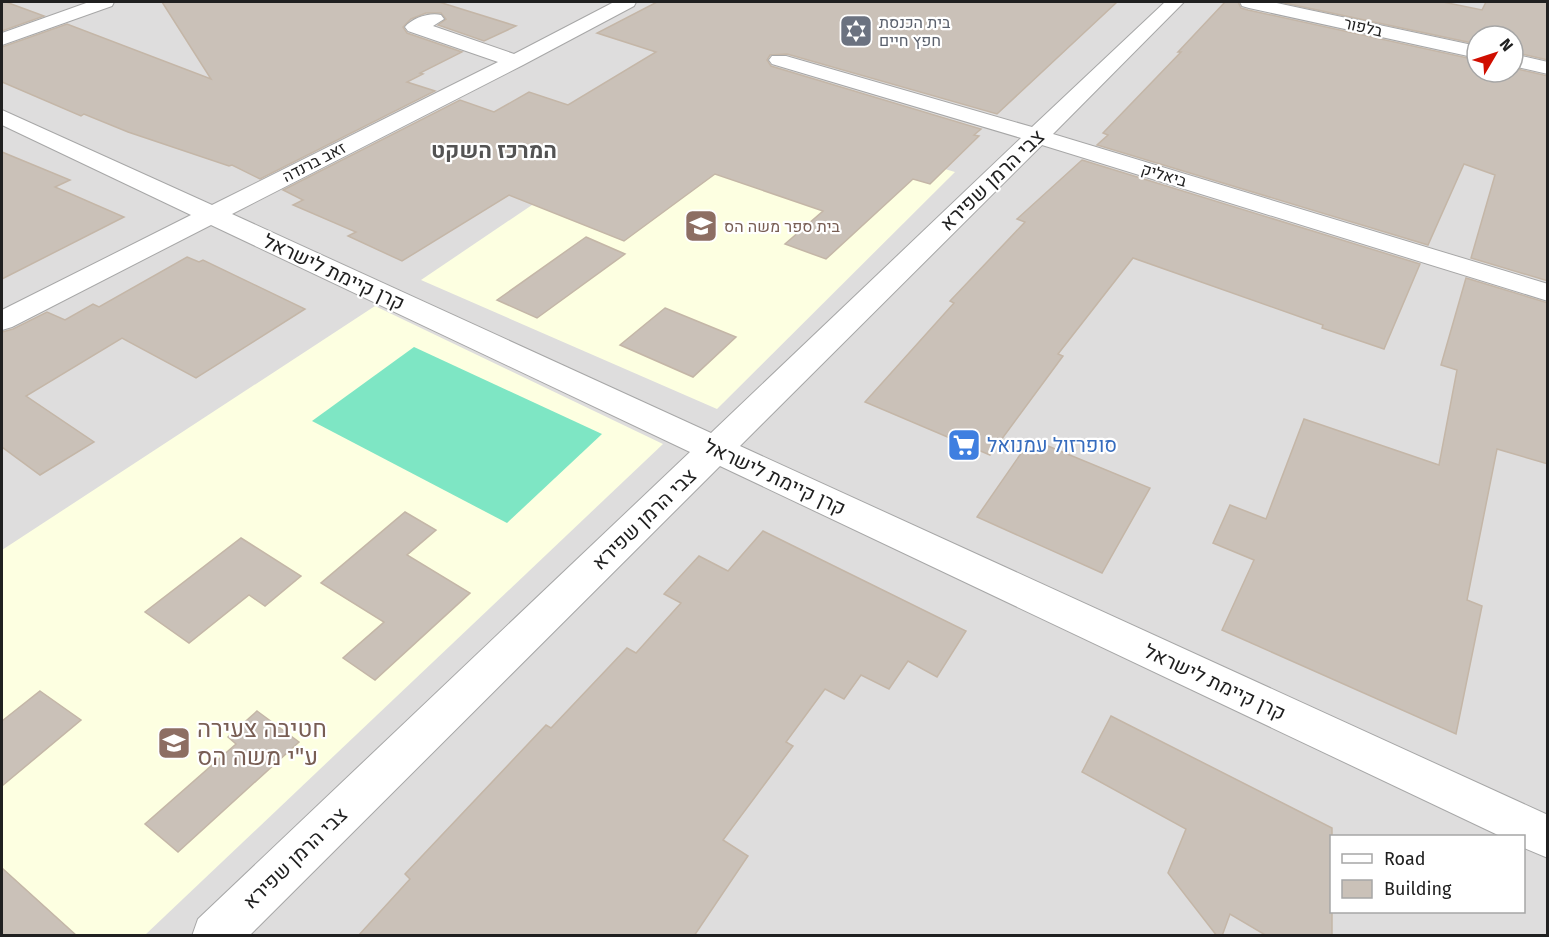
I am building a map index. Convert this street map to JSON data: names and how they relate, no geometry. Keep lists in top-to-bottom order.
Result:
{
  "streets": {
    "street": [
      "בלפור",
      "זאב ברנדה",
      "ביאליק",
      "צבי הרמן שפירא",
      "קרן קיימת לישראל"
    ]
  },
  "crossings": [
    ["זאב ברנדה", "קרן קיימת לישראל"],
    ["ביאליק", "צבי הרמן שפירא"],
    ["צבי הרמן שפירא", "קרן קיימת לישראל"]
  ],
  "districts": ["המרכז השקט"],
  "places": {
    "synagogue": ["בית הכנסת חפץ חיים"],
    "school or university": ["בית ספר משה הס", "חטיבה צעירה ע\"י משה הס"],
    "supermarket": ["סופרזול עמנואל"]
  },
  "legend": ["Road", "Building"],
  "north": "top right"
}
